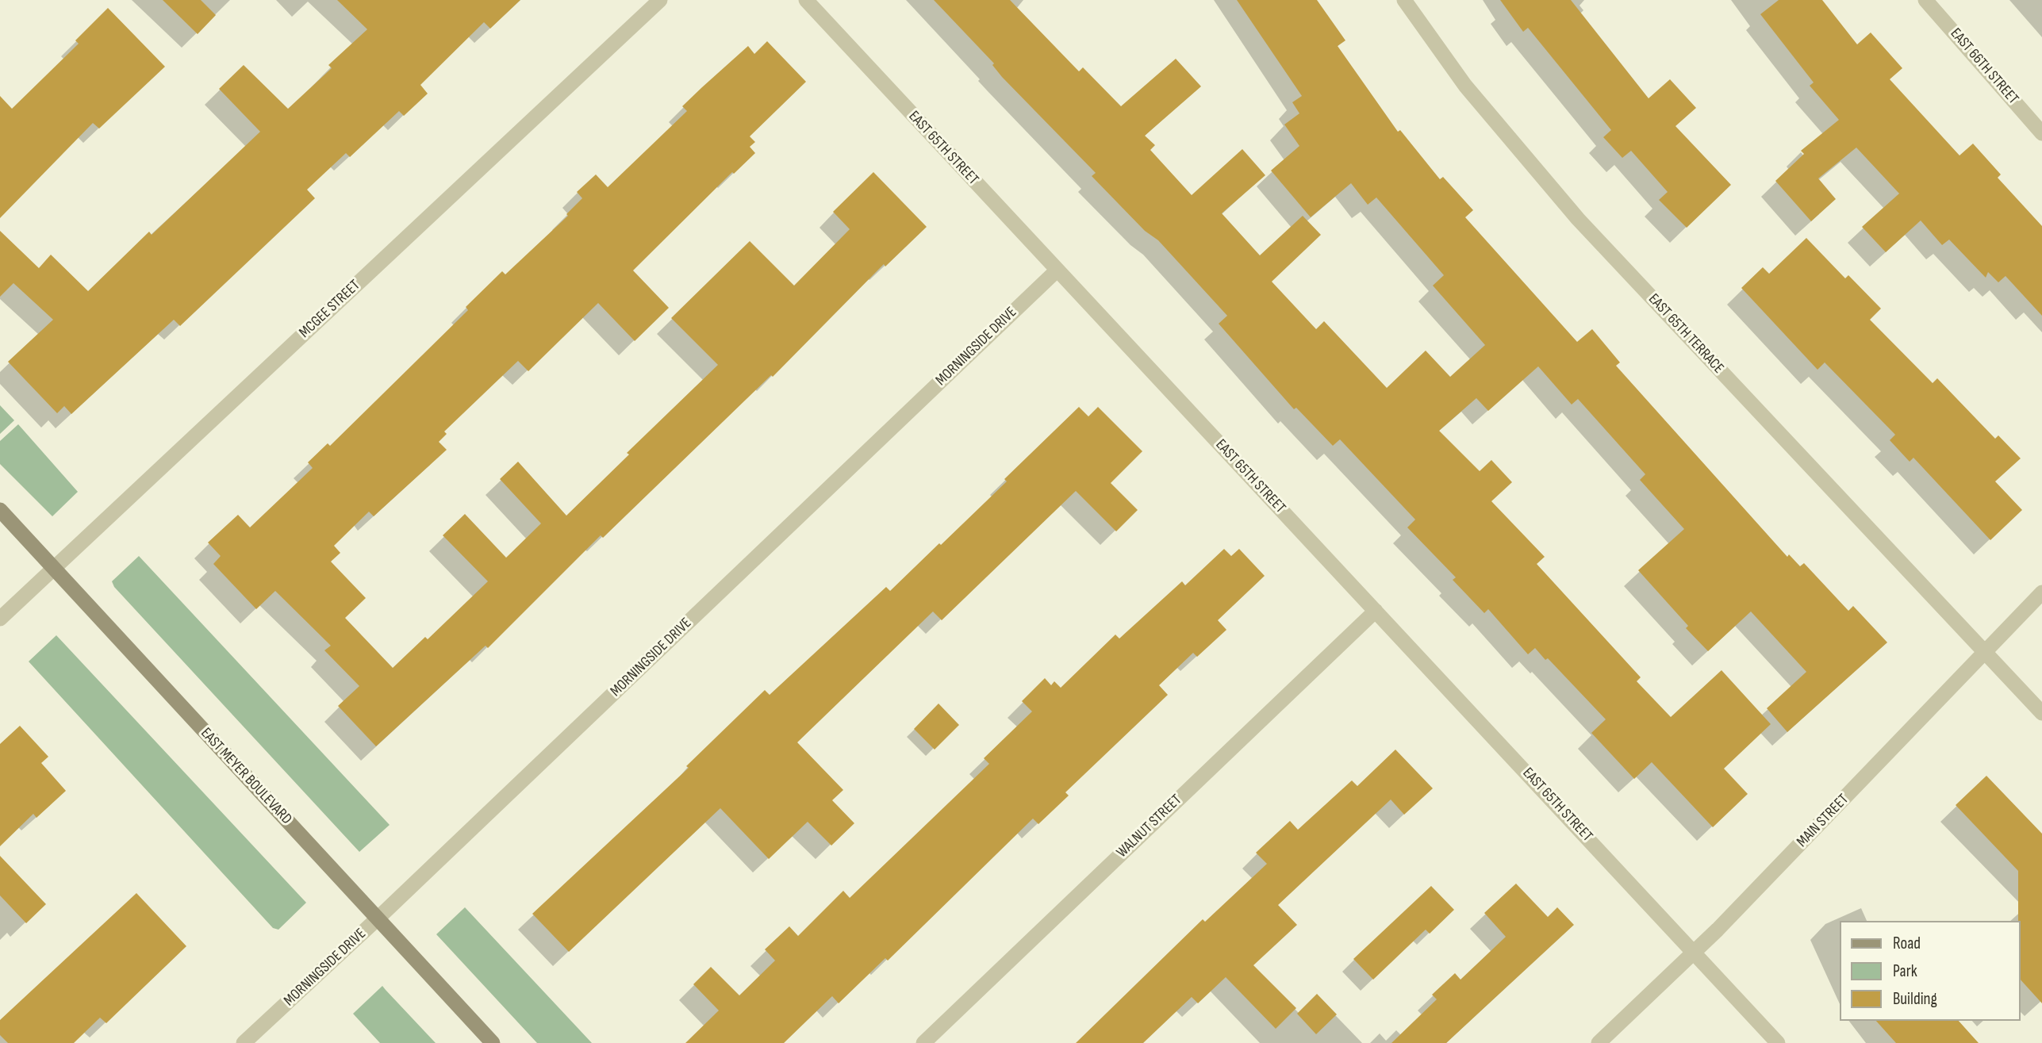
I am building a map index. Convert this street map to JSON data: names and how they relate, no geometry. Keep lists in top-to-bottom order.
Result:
{
  "streets": {
    "main road": ["EAST MEYER BOULEVARD"],
    "street": [
      "EAST 66TH STREET",
      "EAST 65TH STREET",
      "MCGEE STREET",
      "EAST 65TH TERRACE",
      "MORNINGSIDE DRIVE",
      "MAIN STREET",
      "WALNUT STREET"
    ]
  },
  "crossings": [
    ["EAST 65TH STREET", "MORNINGSIDE DRIVE"],
    ["EAST 65TH STREET", "MAIN STREET"],
    ["EAST 65TH STREET", "WALNUT STREET"],
    ["MCGEE STREET", "EAST MEYER BOULEVARD"],
    ["EAST 65TH TERRACE", "MAIN STREET"],
    ["MORNINGSIDE DRIVE", "EAST MEYER BOULEVARD"]
  ],
  "legend": ["Road", "Park", "Building"]
}
